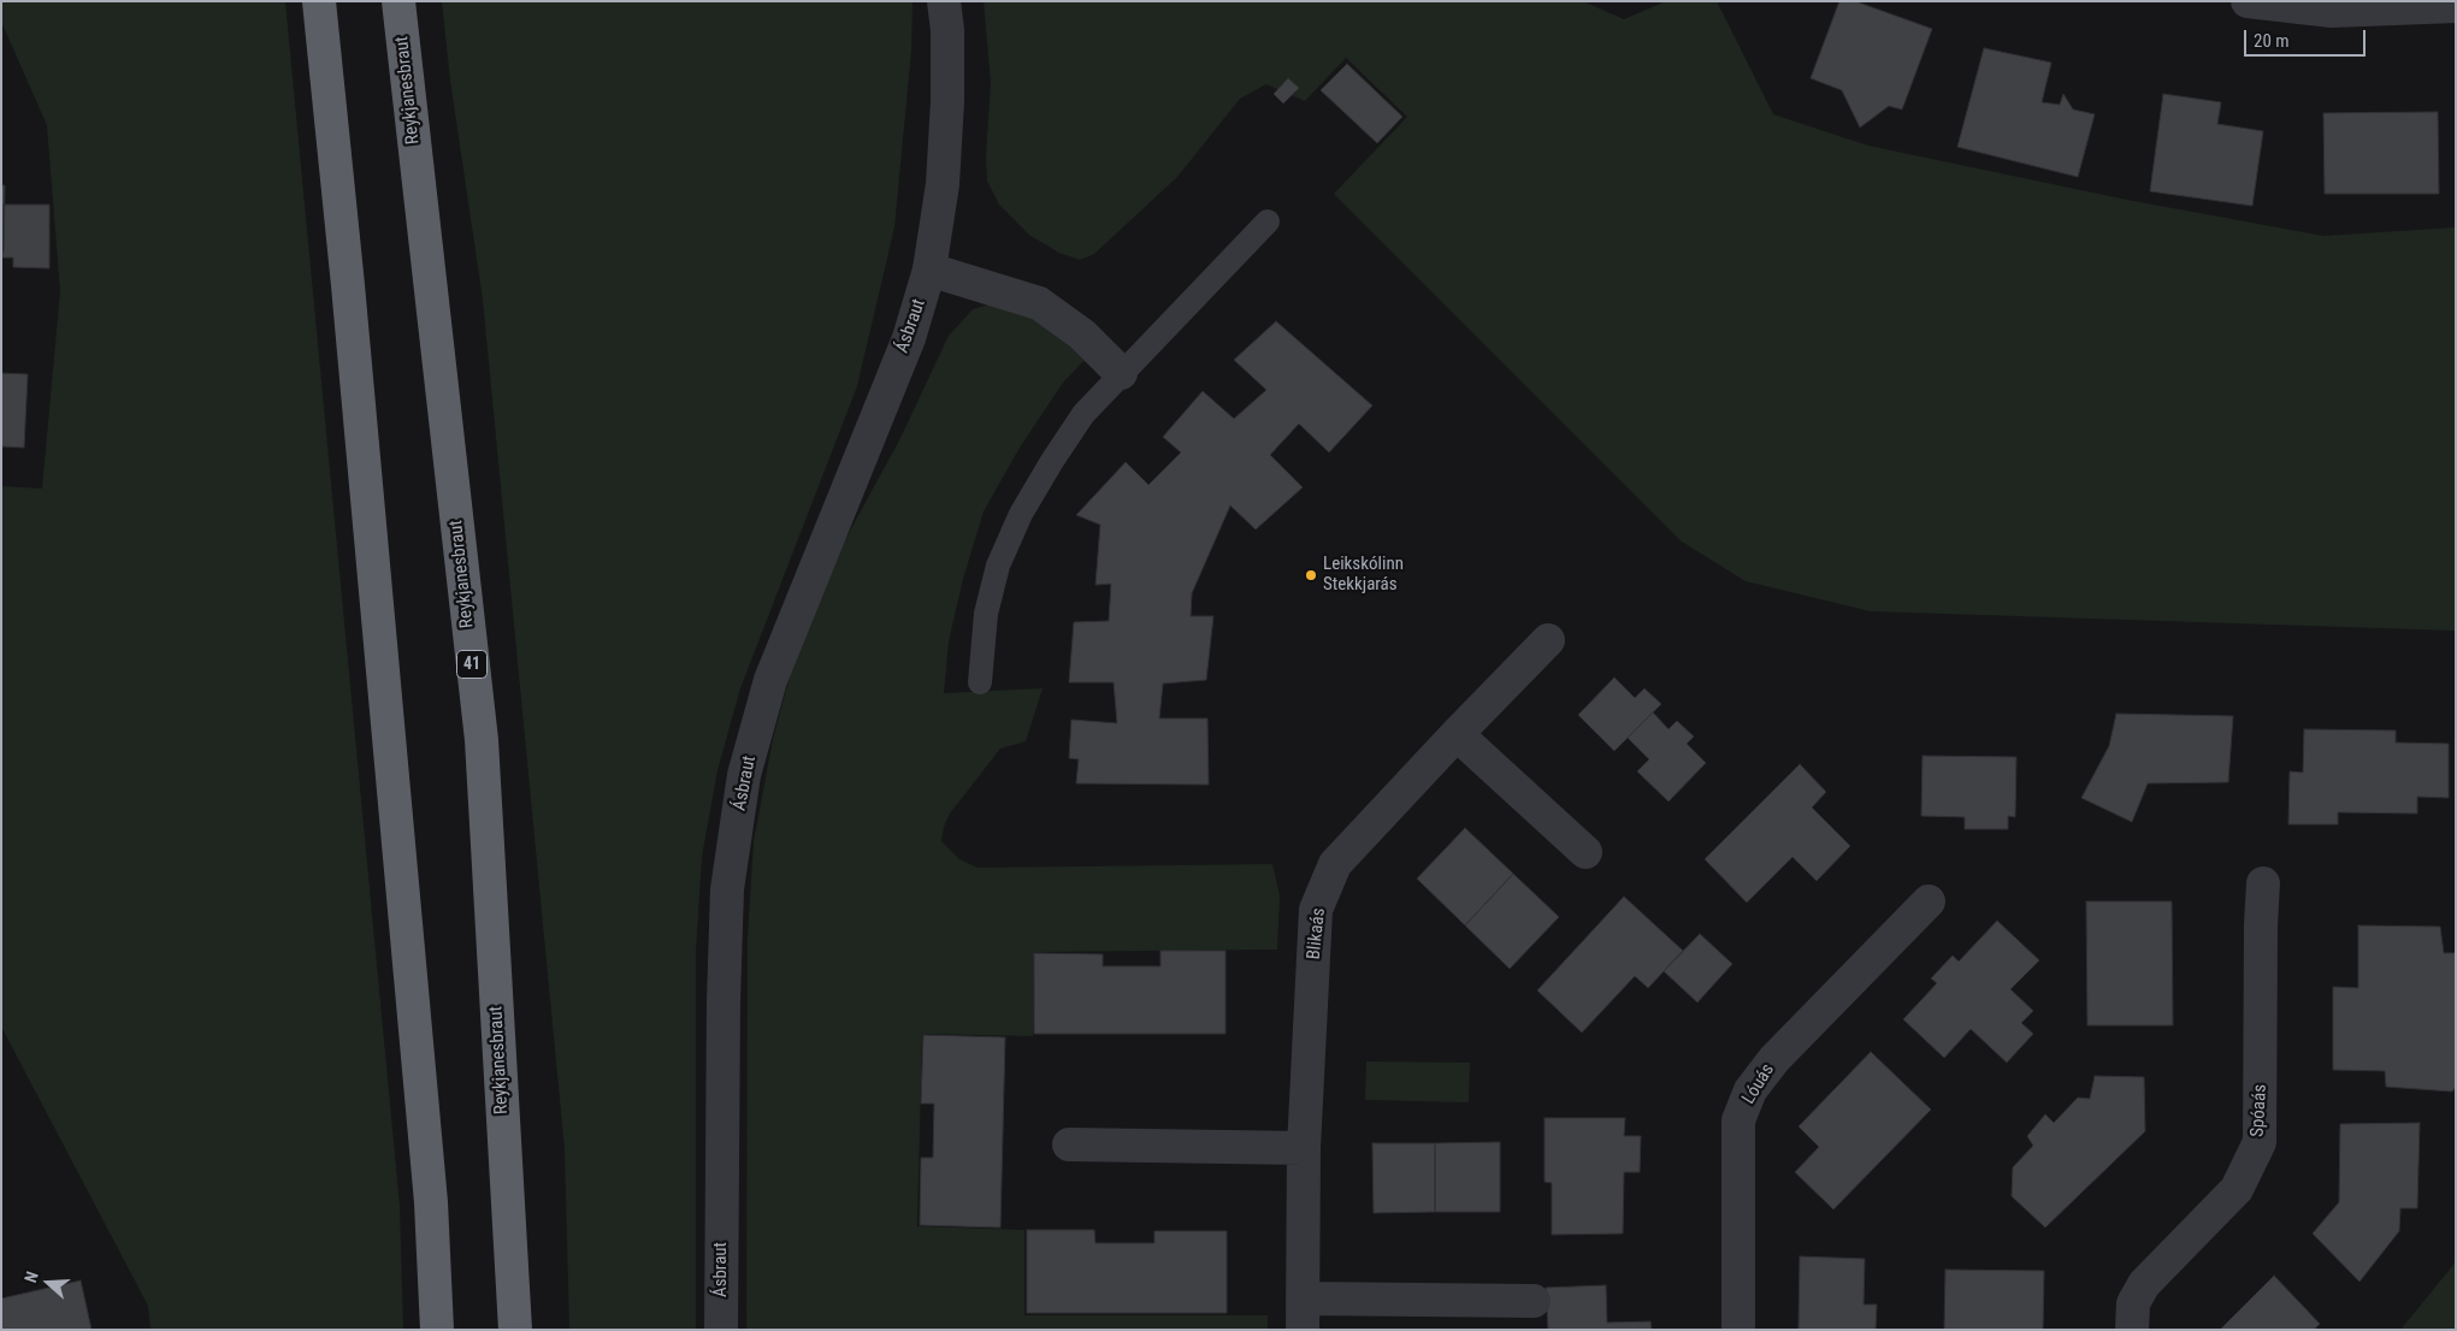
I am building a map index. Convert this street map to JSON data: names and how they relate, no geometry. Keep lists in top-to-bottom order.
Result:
{
  "streets": {
    "highway": ["Reykjanesbraut", "41"],
    "street": [
      "Ásbraut",
      "Blikaás",
      "Lóuás",
      "Spóaás"
    ]
  },
  "places": ["Leikskólinn Stekkjarás"],
  "scale_bar": "20 m",
  "north": "left"
}
